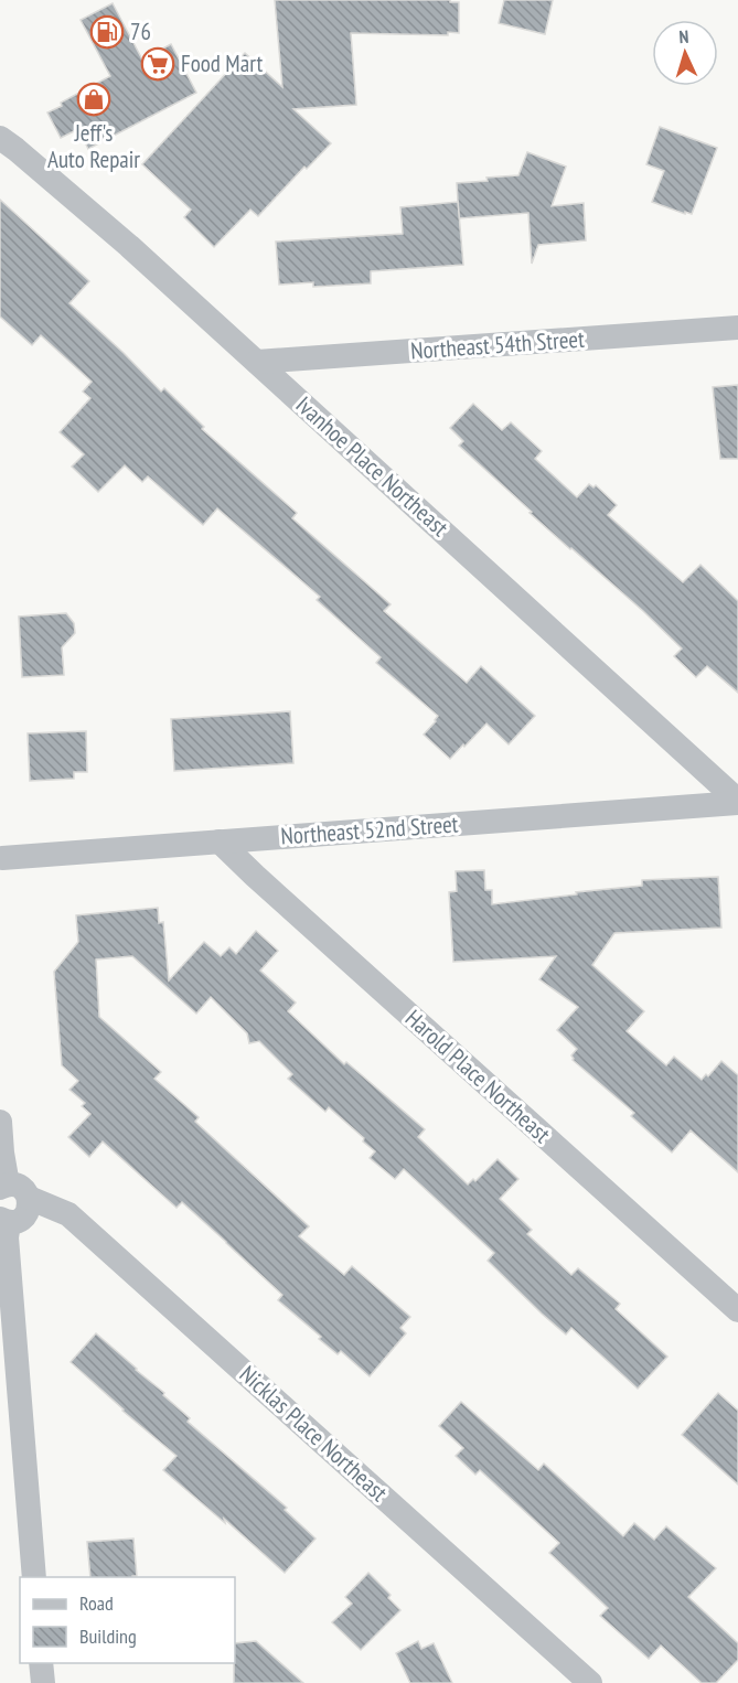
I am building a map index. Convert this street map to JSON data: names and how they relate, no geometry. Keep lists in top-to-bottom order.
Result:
{
  "streets": {
    "street": [
      "Northeast 54th Street",
      "Ivanhoe Place Northeast",
      "Northeast 52nd Street",
      "Harold Place Northeast",
      "Nicklas Place Northeast"
    ]
  },
  "crossings": [
    ["Northeast 54th Street", "Ivanhoe Place Northeast"],
    ["Ivanhoe Place Northeast", "Northeast 52nd Street"],
    ["Northeast 52nd Street", "Harold Place Northeast"]
  ],
  "places": {
    "fuel station": ["76"],
    "supermarket": ["Food Mart"],
    "shop": ["Jeff's Auto Repair"]
  },
  "legend": ["Road", "Building"],
  "north": "top"
}
